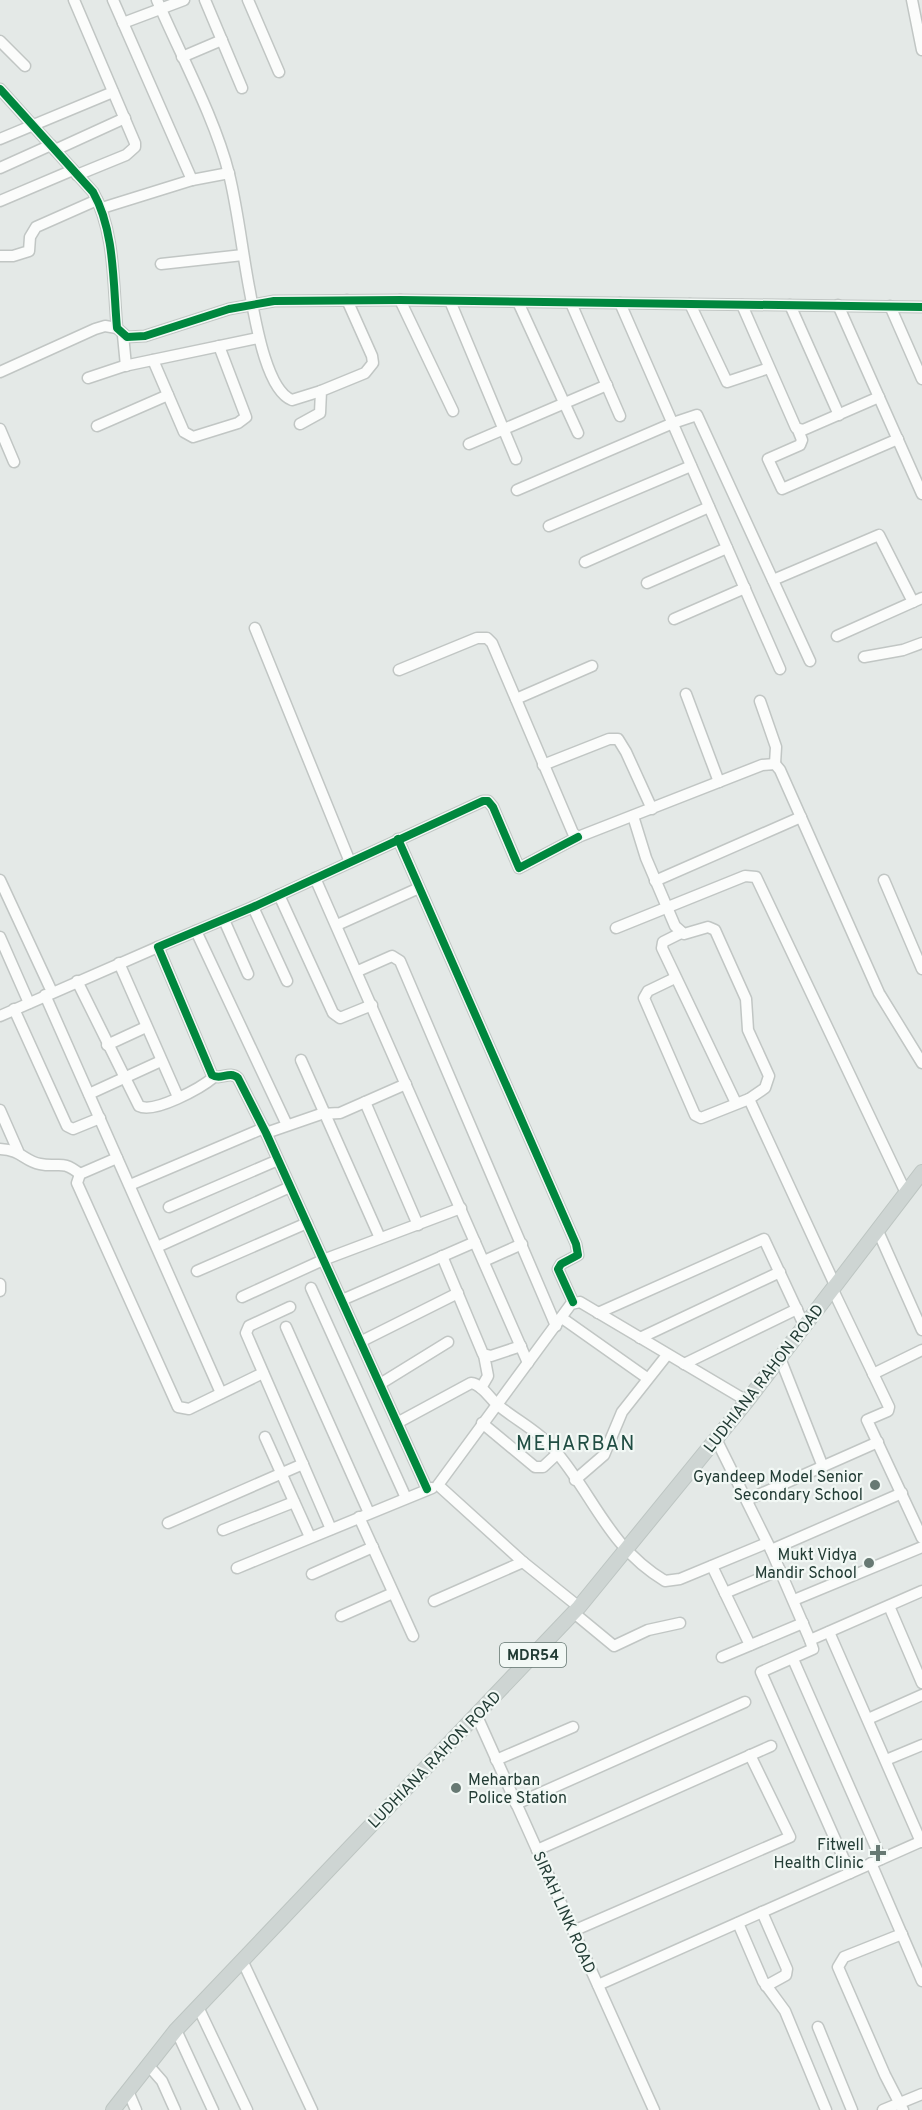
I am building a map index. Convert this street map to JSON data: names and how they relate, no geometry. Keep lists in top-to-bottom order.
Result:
{
  "streets": {
    "main road": ["LUDHIANA RAHON ROAD", "MDR54"],
    "street": ["SIRAH LINK ROAD"]
  },
  "crossings": [
    ["LUDHIANA RAHON ROAD", "SIRAH LINK ROAD"]
  ],
  "districts": ["MEHARBAN"],
  "places": {
    "other": ["Gyandeep Model Senior Secondary School", "Mukt Vidya Mandir School", "Meharban Police Station"],
    "health": ["Fitwell Health Clinic"]
  }
}
